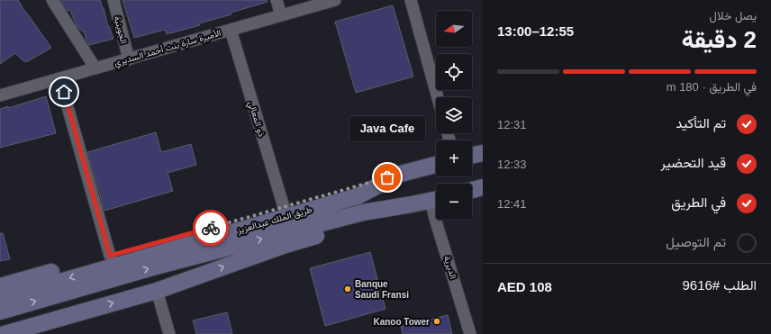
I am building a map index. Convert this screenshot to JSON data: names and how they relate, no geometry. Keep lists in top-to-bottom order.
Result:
{
  "streets": {
    "main road": ["طريق الملك عبدالعزيز"],
    "street": [
      "الجوينبة",
      "الأميرة سارة بنت أحمد السديري",
      "ذو المعالي",
      "الديرية"
    ]
  },
  "crossings": [
    ["الجوينبة", "الأميرة سارة بنت أحمد السديري"],
    ["الأميرة سارة بنت أحمد السديري", "ذو المعالي"]
  ],
  "places": ["Java Cafe", "Banque Saudi Fransi", "Kanoo Tower"],
  "north": "left",
  "page": {
    "heading": ["2 دقيقة", "يصل خلال", "12:55–13:00"],
    "panel": ["الطلب #9616", "AED 108"],
    "map_buttons": ["+", "−"],
    "bar": "في الطريق · 180 m",
    "list": [
      ["تم التأكيد", "12:31"],
      ["قيد التحضير", "12:33"],
      ["في الطريق", "12:41"],
      "تم التوصيل"
    ],
    "bubble": "Java Cafe"
  }
}
